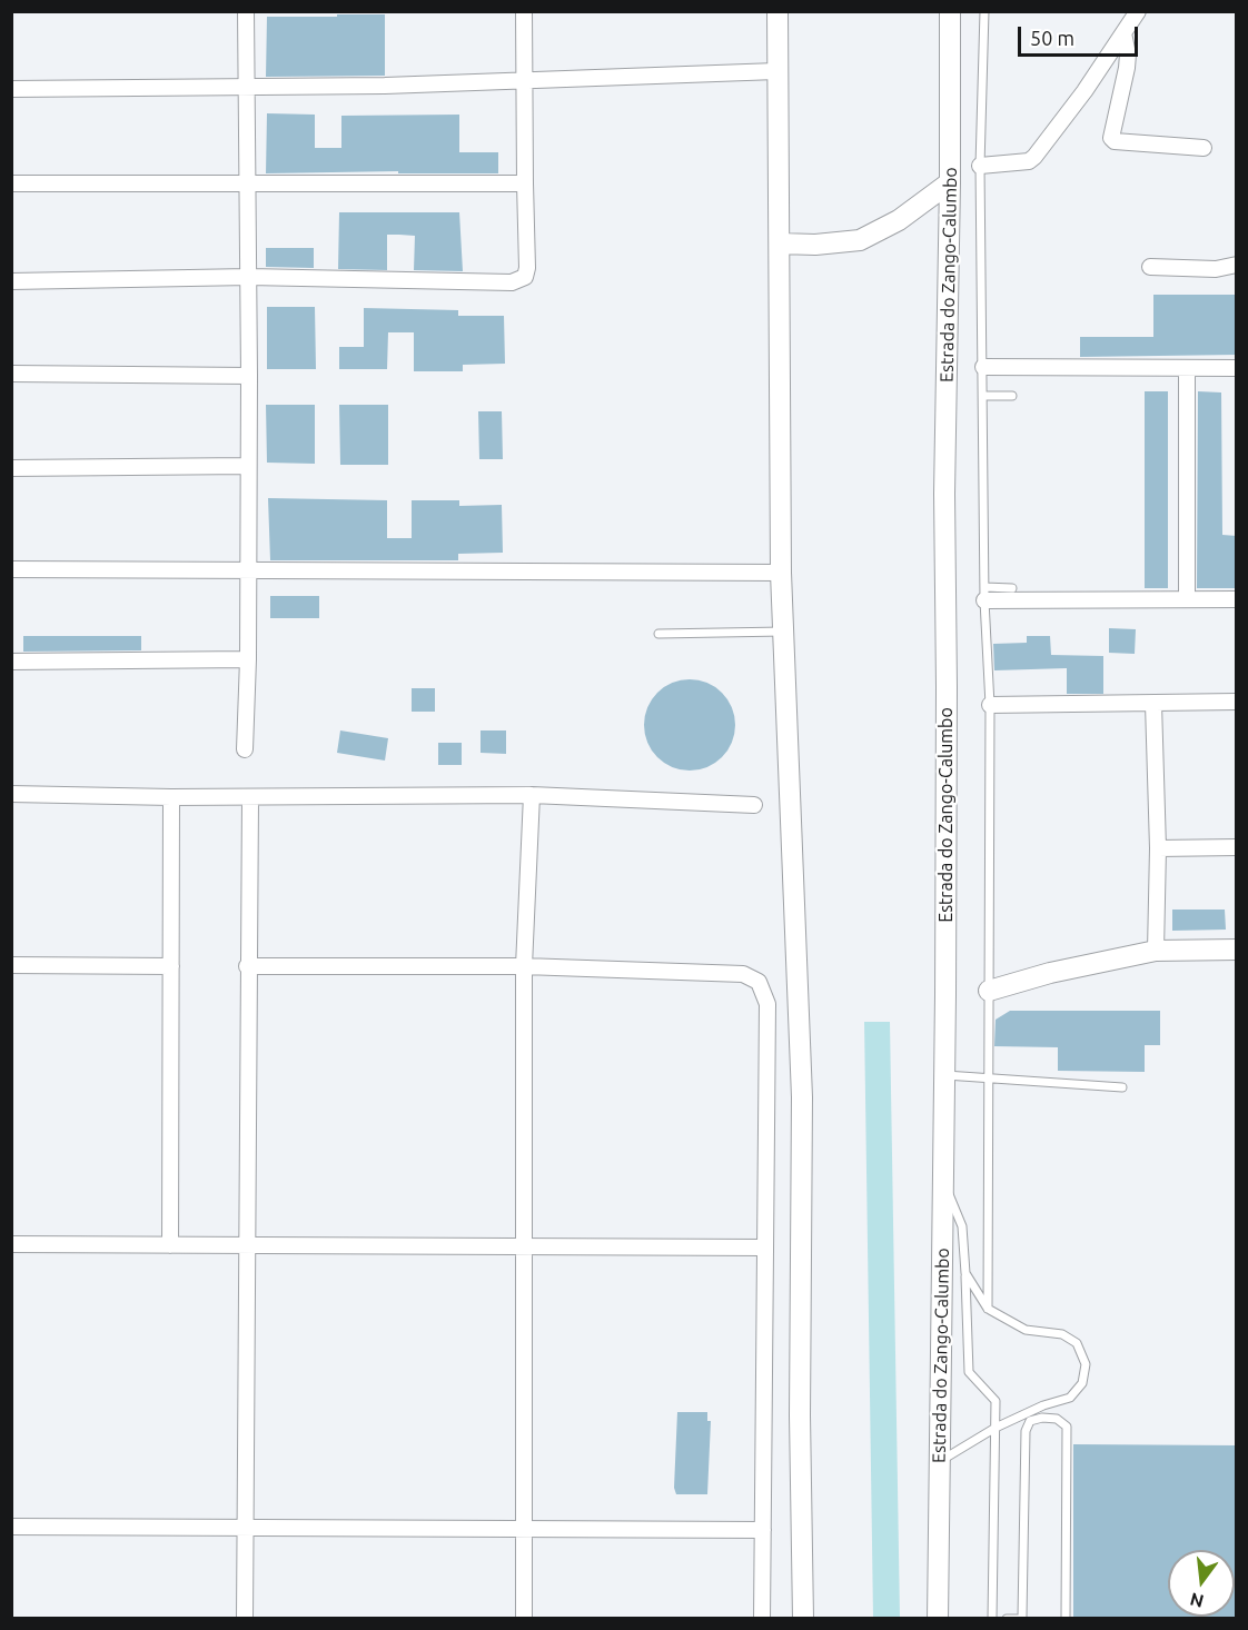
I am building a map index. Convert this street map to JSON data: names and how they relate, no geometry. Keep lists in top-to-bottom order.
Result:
{
  "streets": {
    "main road": ["Estrada do Zango-Calumbo"]
  },
  "scale_bar": "50 m",
  "north": "bottom"
}
